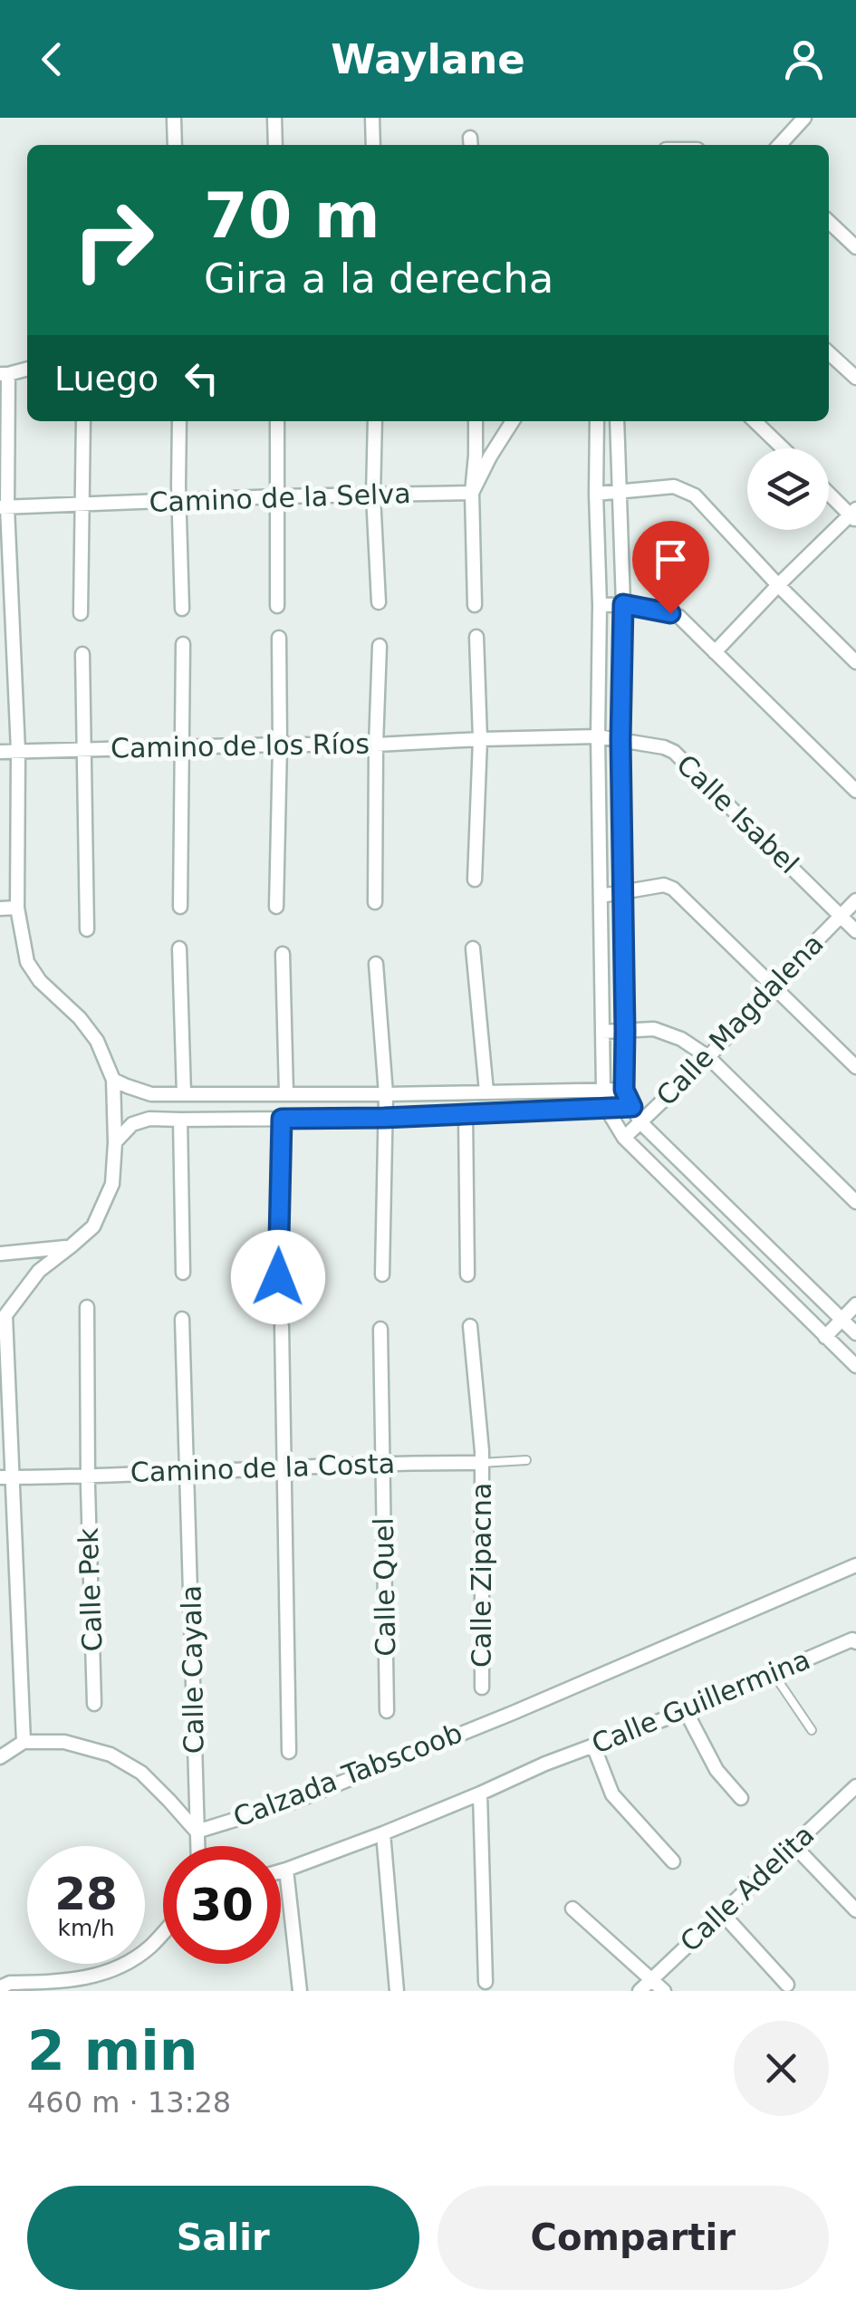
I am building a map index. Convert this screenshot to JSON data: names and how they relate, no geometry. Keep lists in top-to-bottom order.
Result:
{
  "streets": {
    "street": [
      "Camino de la Selva",
      "Camino de los Ríos",
      "Calle Isabel",
      "Calle Magdalena",
      "Camino de la Costa",
      "Calle Zipacna",
      "Calle Quel",
      "Calle Pek",
      "Calle Cayala",
      "Calle Guillermina",
      "Calzada Tabscoob",
      "Calle Adelita"
    ]
  },
  "crossings": [
    ["Camino de los Ríos", "Calle Isabel"],
    ["Calle Isabel", "Calle Magdalena"],
    ["Camino de la Costa", "Calle Zipacna"],
    ["Camino de la Costa", "Calle Quel"],
    ["Camino de la Costa", "Calle Pek"],
    ["Camino de la Costa", "Calle Cayala"],
    ["Calle Cayala", "Calzada Tabscoob"]
  ],
  "page": {
    "header": "Waylane",
    "turn": ["70 m", "Gira a la derecha"],
    "then": "Luego",
    "speed": "28 km/h",
    "limit": "30",
    "heading": ["2 min", "460 m · 13:28"],
    "buttons": ["Salir", "Compartir"]
  }
}
